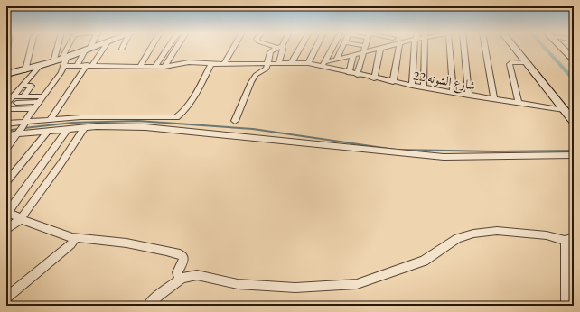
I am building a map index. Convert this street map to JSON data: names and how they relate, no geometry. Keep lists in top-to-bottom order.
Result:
{
  "streets": {
    "street": ["شارع الشونه 22"]
  }
}
